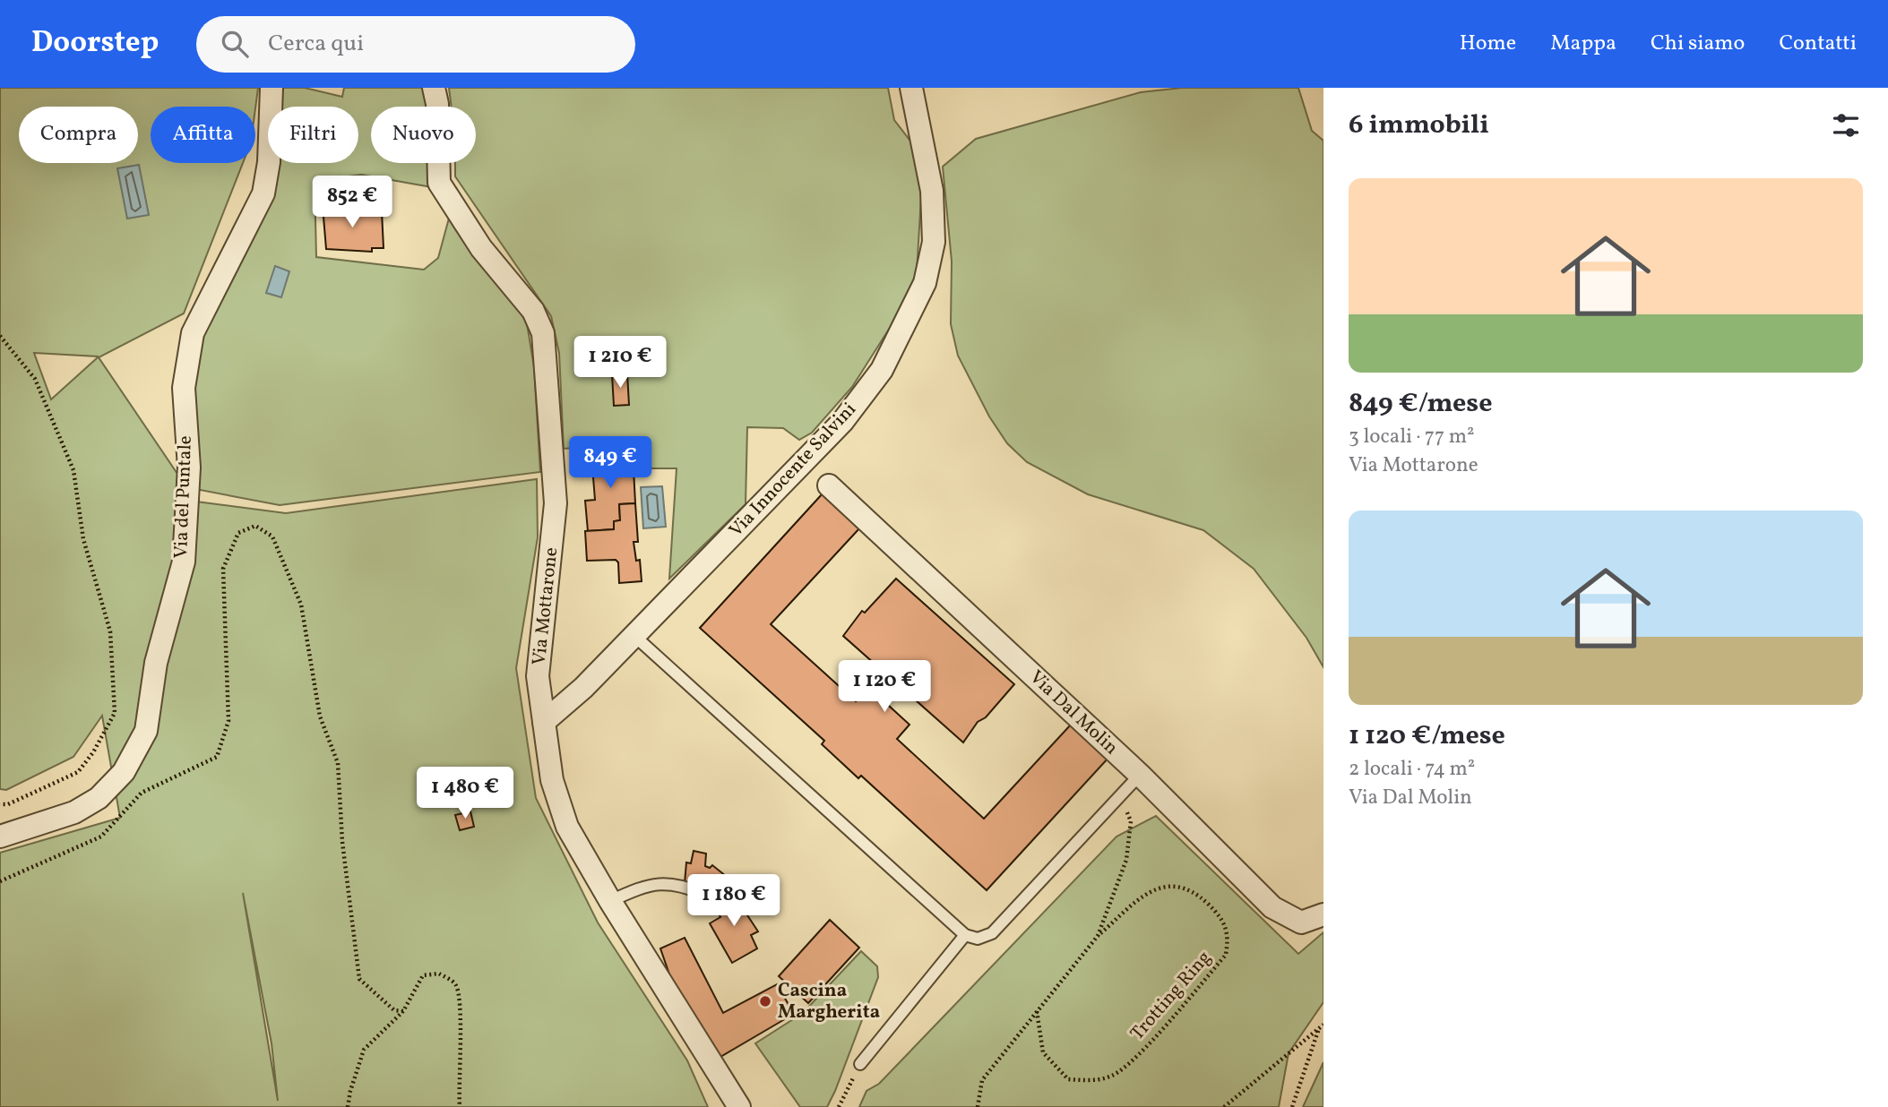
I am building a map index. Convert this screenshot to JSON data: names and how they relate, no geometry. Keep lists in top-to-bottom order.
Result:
{
  "streets": {
    "street": [
      "Via Innocente Salvini",
      "Via del Puntale",
      "Via Mottarone",
      "Via Dal Molin"
    ],
    "path": ["Trotting Ring"]
  },
  "crossings": [
    ["Via Innocente Salvini", "Via Mottarone"]
  ],
  "places": ["Cascina Margherita"],
  "page": {
    "header": "Doorstep",
    "search": "Cerca qui",
    "nav": [
      "Home",
      "Mappa",
      "Chi siamo",
      "Contatti"
    ],
    "heading": "6 immobili",
    "chip": [
      "Compra",
      "Affitta",
      "Filtri",
      "Nuovo"
    ],
    "list": [
      {
        "name": "849 €/mese",
        "note": "3 locali · 77 m² · Via Mottarone"
      },
      {
        "name": "1 120 €/mese",
        "note": "2 locali · 74 m² · Via Dal Molin"
      }
    ],
    "price": [
      "852 €",
      "1 210 €",
      "849 €",
      "1 120 €",
      "1 480 €",
      "1 180 €"
    ]
  }
}
